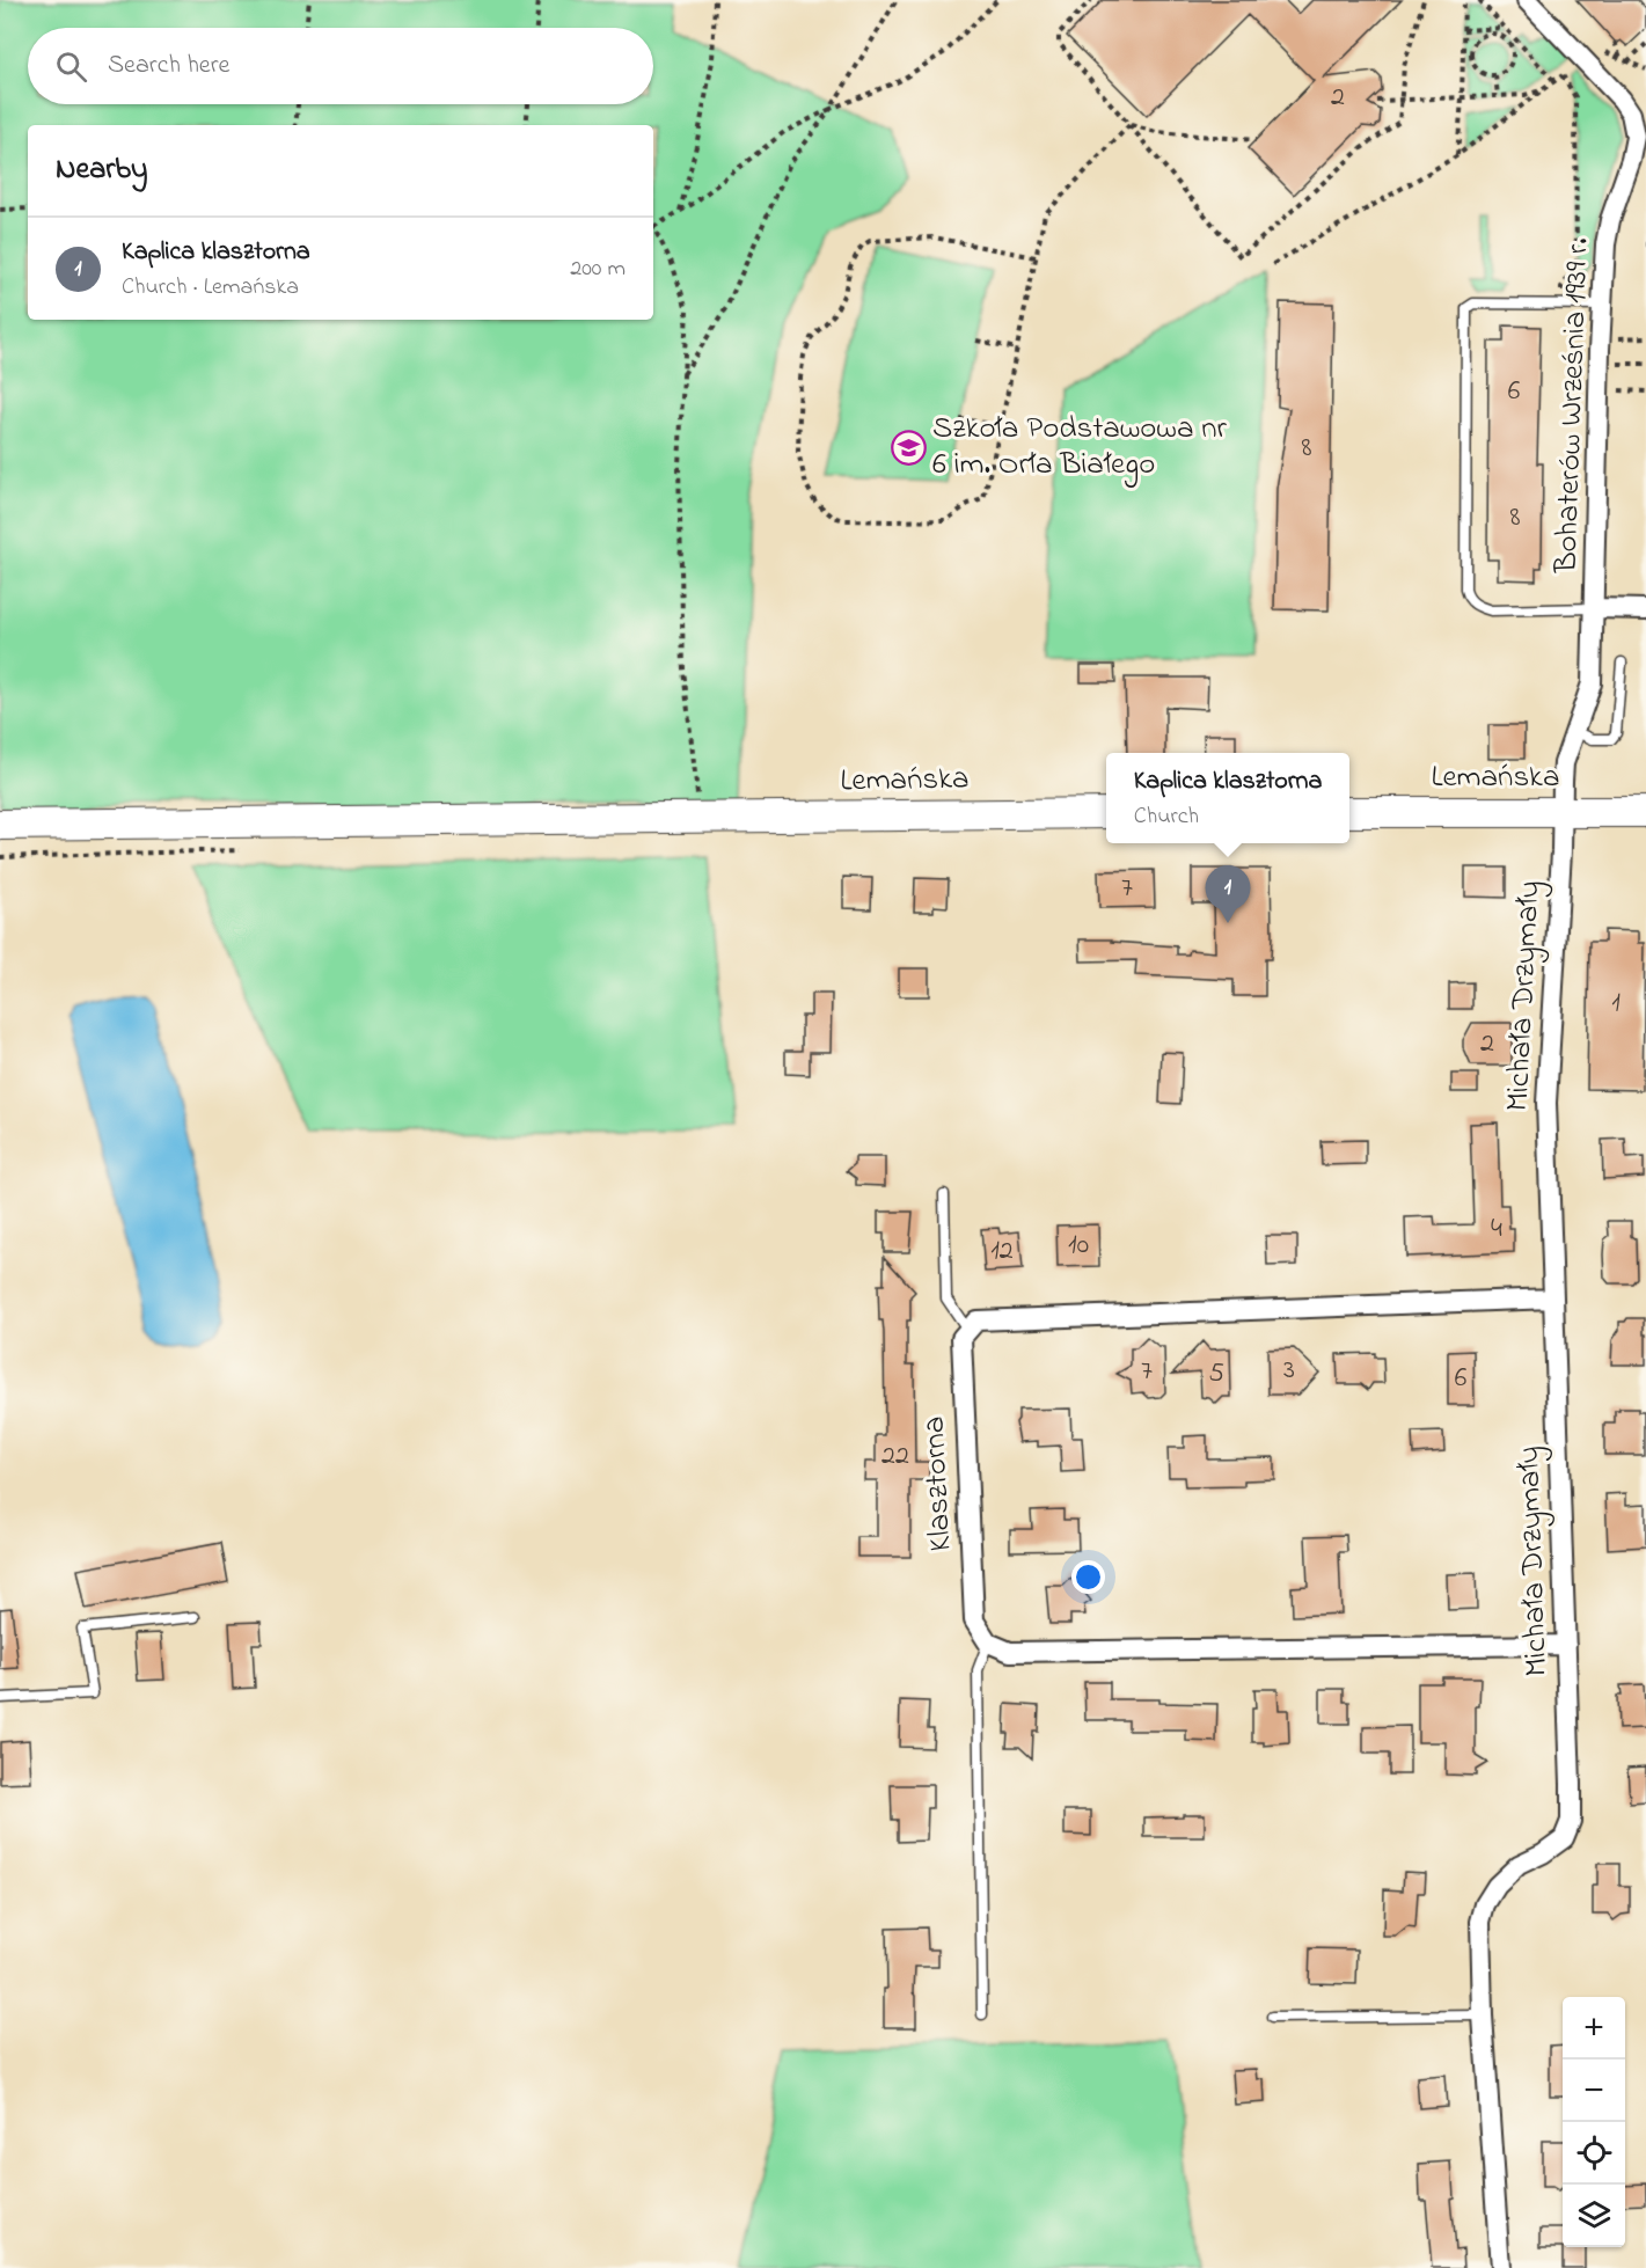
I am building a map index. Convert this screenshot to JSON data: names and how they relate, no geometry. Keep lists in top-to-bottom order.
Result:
{
  "streets": {
    "main road": ["Lemańska"],
    "street": ["Bohaterów Września 1939 r.", "Michała Drzymały", "Klasztorna"]
  },
  "crossings": [
    ["Bohaterów Września 1939 r.", "Lemańska"],
    ["Bohaterów Września 1939 r.", "Michała Drzymały"],
    ["Lemańska", "Michała Drzymały"]
  ],
  "places": {
    "school or university": ["Szkoła Podstawowa nr 6 im. Orła Białego"]
  },
  "house_numbers": [
    "2",
    "6",
    "8",
    "8",
    "7",
    "1",
    "2",
    "4",
    "10",
    "12",
    "3",
    "7",
    "5",
    "6",
    "22"
  ],
  "page": {
    "search": "Search here",
    "heading": "Nearby",
    "list": [
      {
        "mark": "1",
        "name": "Kaplica klasztorna",
        "note": "Church · Lemańska",
        "value": "200 m"
      }
    ],
    "popup": ["Kaplica klasztorna", "Church"],
    "pins": "1",
    "map_buttons": ["+", "−"]
  }
}
